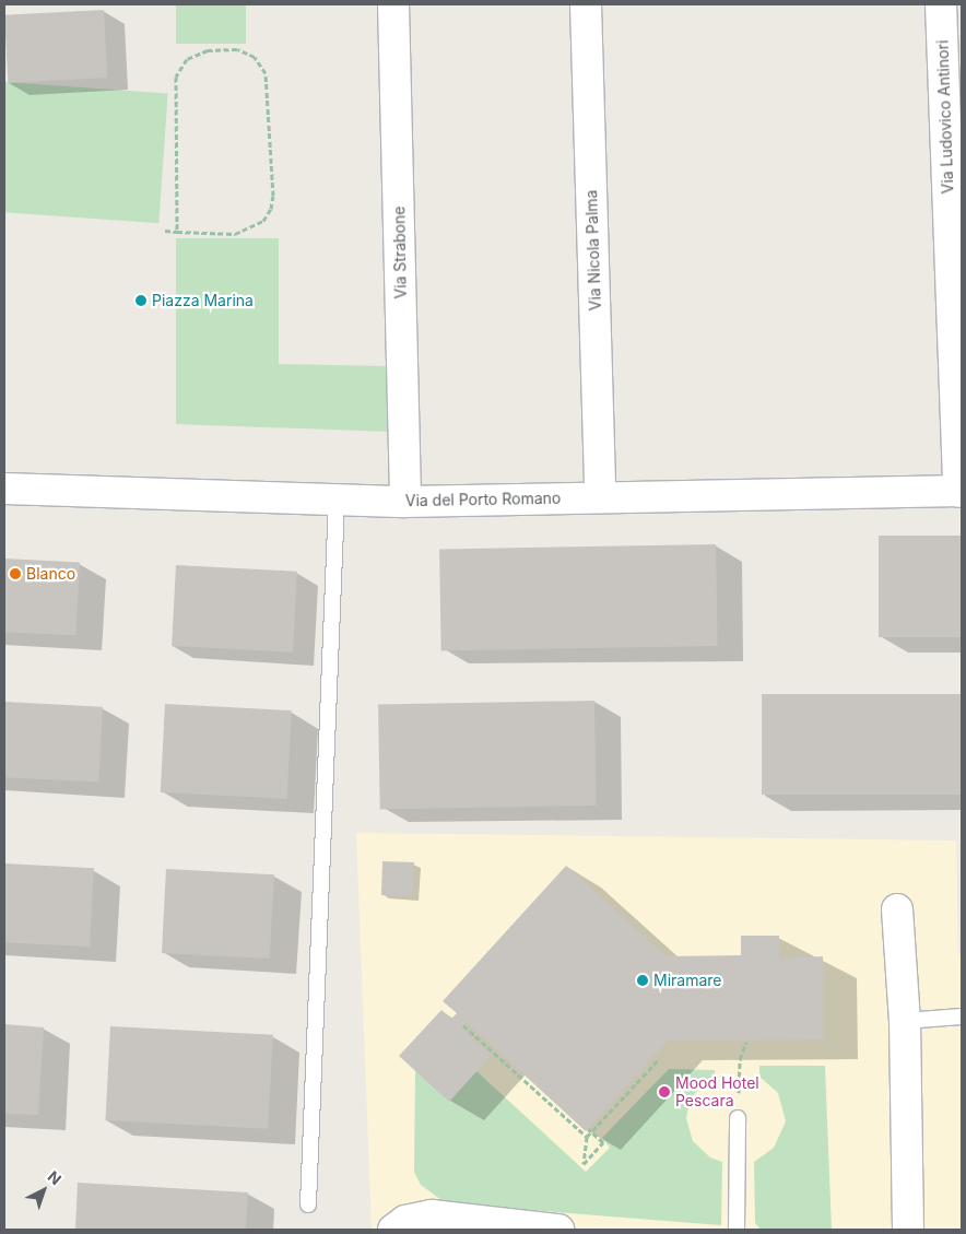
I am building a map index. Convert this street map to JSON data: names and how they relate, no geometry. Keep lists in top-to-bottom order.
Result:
{
  "streets": {
    "street": [
      "Via Ludovico Antinori",
      "Via Nicola Palma",
      "Via Strabone",
      "Via del Porto Romano"
    ]
  },
  "crossings": [
    ["Via Ludovico Antinori", "Via del Porto Romano"],
    ["Via Nicola Palma", "Via del Porto Romano"],
    ["Via Strabone", "Via del Porto Romano"]
  ],
  "places": [
    "Piazza Marina",
    "Blanco",
    "Miramare",
    "Mood Hotel Pescara"
  ],
  "north": "top right"
}
